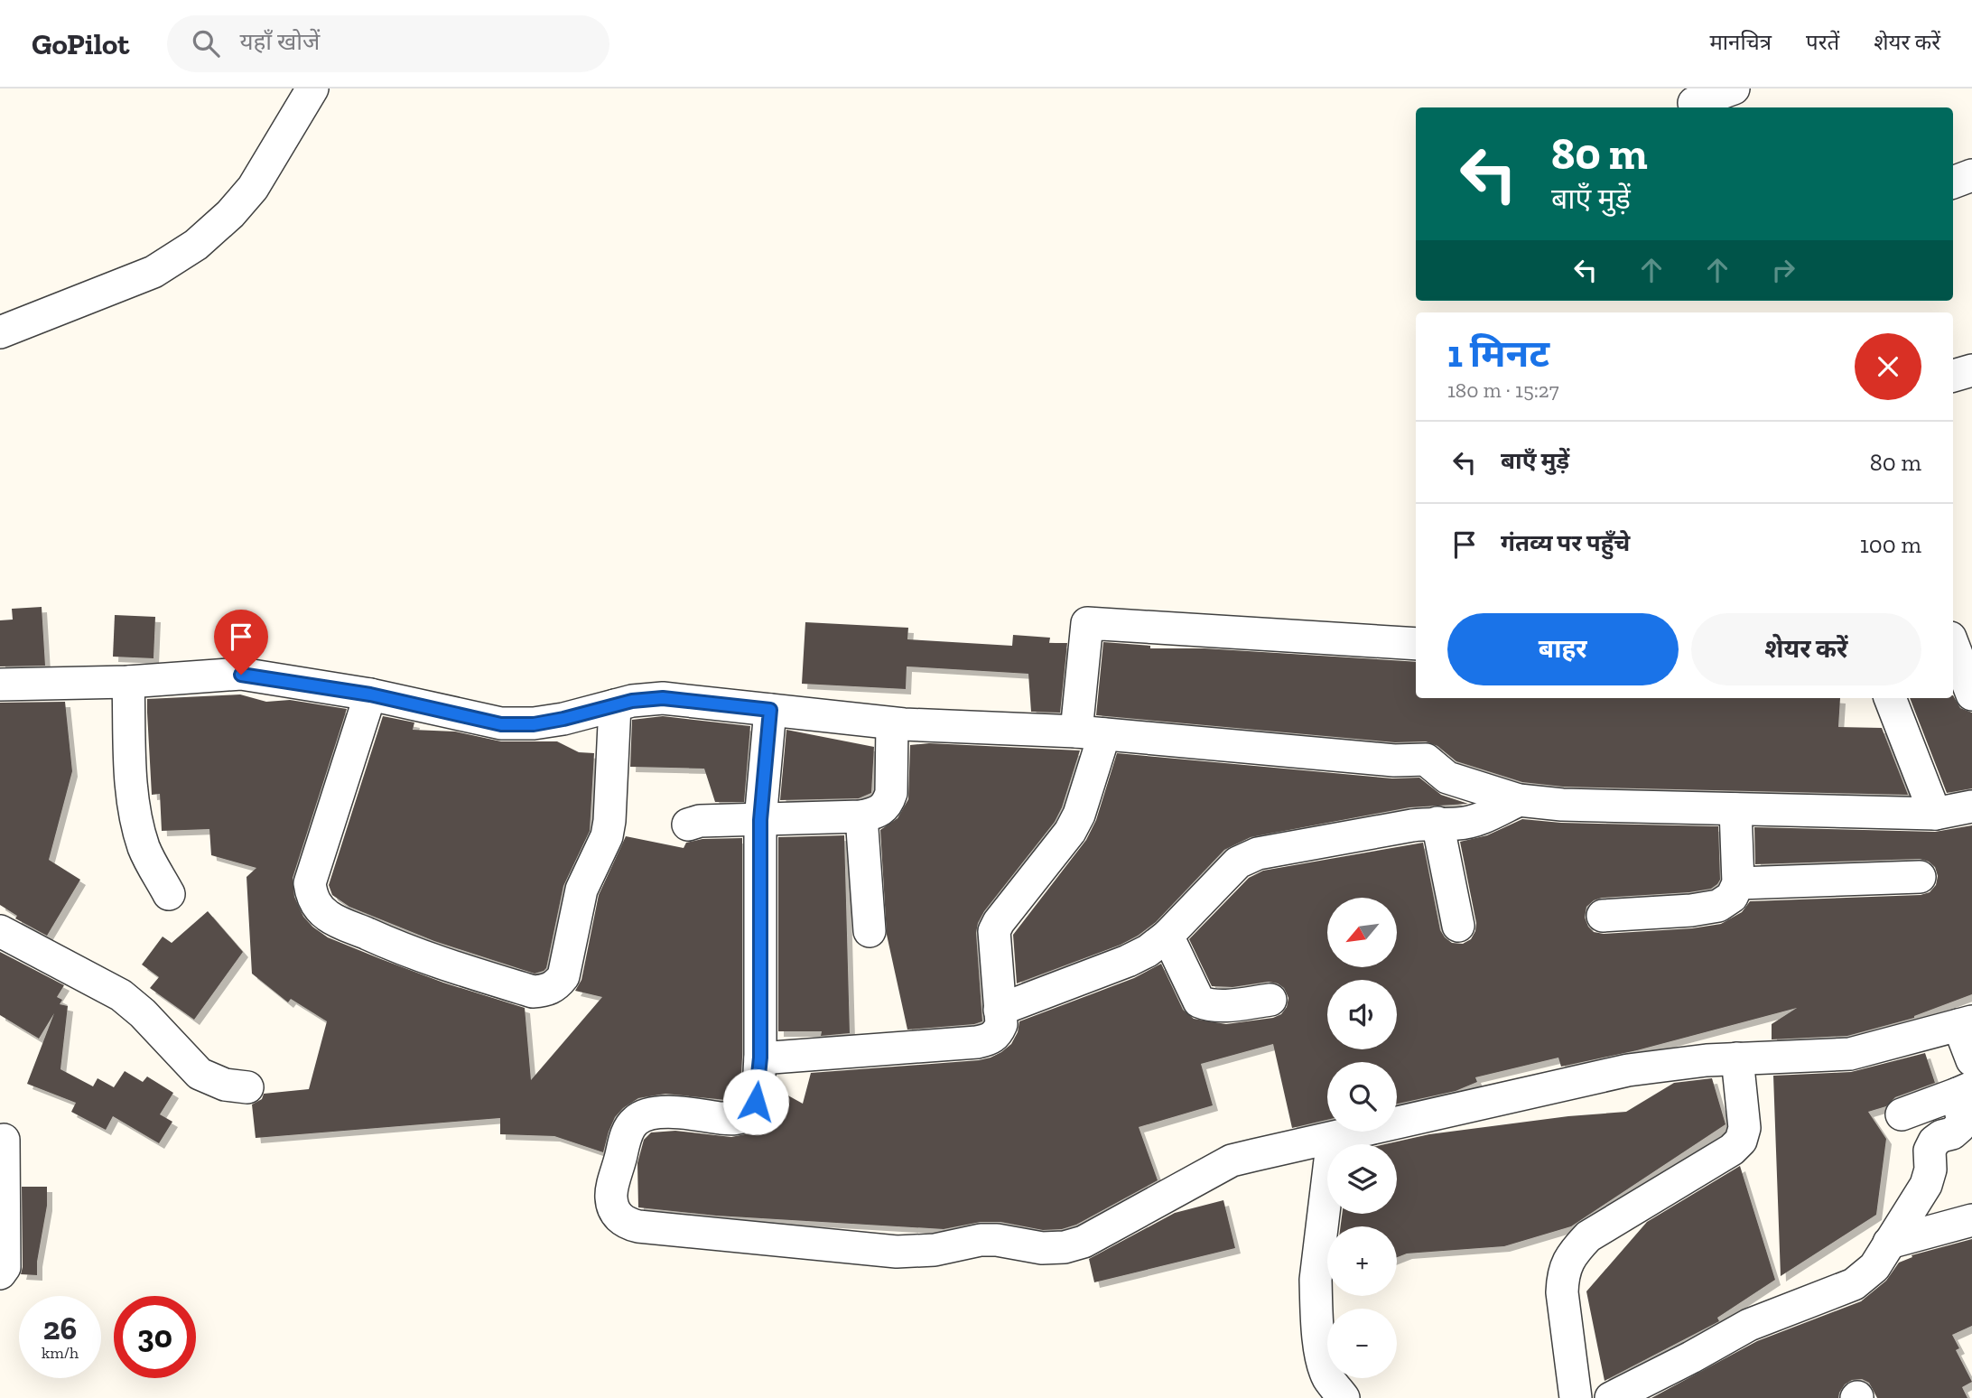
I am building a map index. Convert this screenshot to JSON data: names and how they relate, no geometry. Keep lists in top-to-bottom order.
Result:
{
  "north": "bottom left",
  "page": {
    "header": "GoPilot",
    "search": "यहाँ खोजें",
    "nav": ["मानचित्र", "परतें", "शेयर करें"],
    "turn": ["80 m", "बाएँ मुड़ें"],
    "heading": ["1 मिनट", "180 m · 15:27"],
    "list": [
      {
        "name": "बाएँ मुड़ें",
        "value": "80 m"
      },
      {
        "name": "गंतव्य पर पहुँचे",
        "value": "100 m"
      }
    ],
    "buttons": ["बाहर", "शेयर करें"],
    "map_buttons": ["+", "−"],
    "speed": "26 km/h",
    "limit": "30"
  }
}
